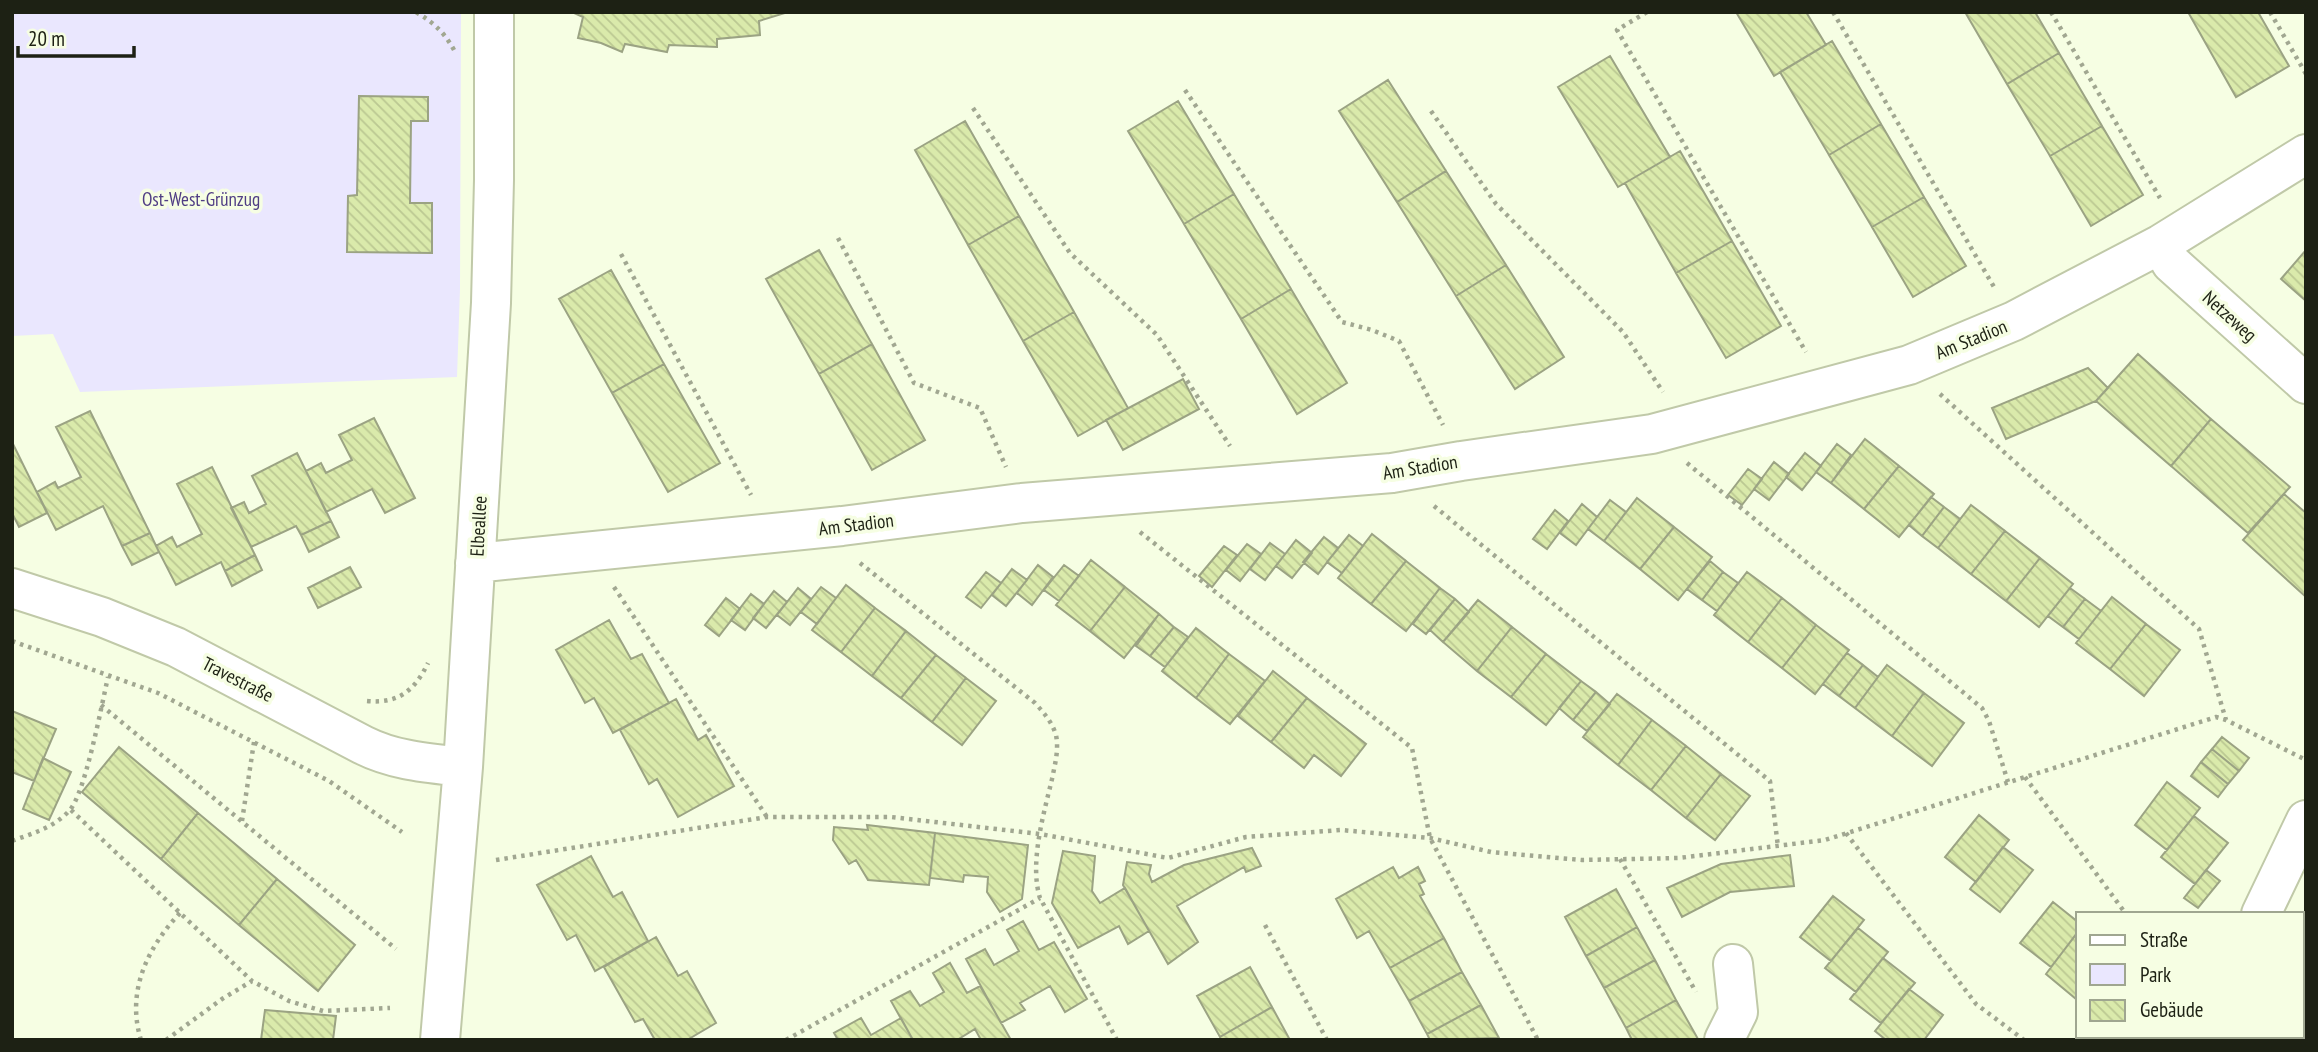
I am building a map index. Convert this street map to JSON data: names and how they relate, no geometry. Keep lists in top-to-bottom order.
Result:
{
  "streets": {
    "street": [
      "Netzeweg",
      "Am Stadion",
      "Elbeallee",
      "Travestraße"
    ]
  },
  "crossings": [
    ["Netzeweg", "Am Stadion"],
    ["Am Stadion", "Elbeallee"],
    ["Elbeallee", "Travestraße"]
  ],
  "parks": ["Ost-West-Grünzug"],
  "legend": ["Straße", "Park", "Gebäude"],
  "scale_bar": "20 m"
}
